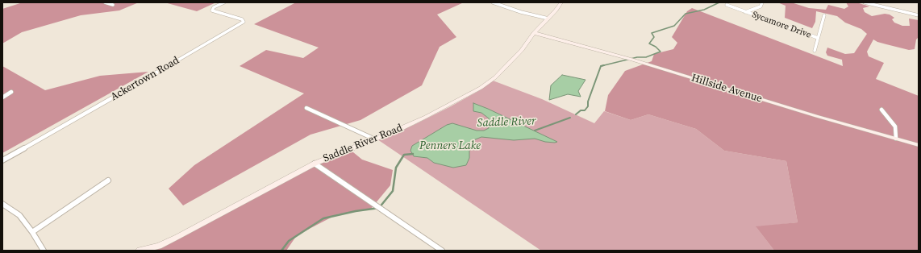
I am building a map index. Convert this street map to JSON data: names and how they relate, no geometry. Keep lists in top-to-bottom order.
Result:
{
  "streets": {
    "main road": ["Hillside Avenue", "Saddle River Road"],
    "street": ["Sycamore Drive", "Ackertown Road"]
  },
  "crossings": [
    ["Hillside Avenue", "Saddle River Road"]
  ],
  "water": ["Saddle River", "Penners Lake"]
}
